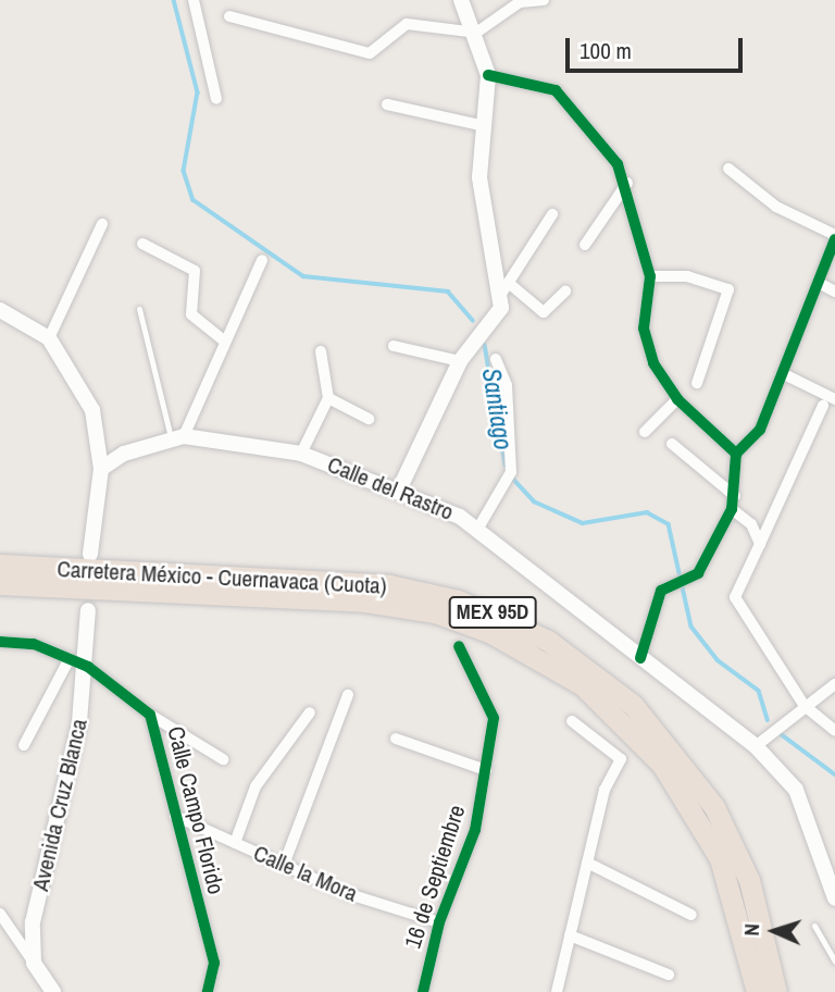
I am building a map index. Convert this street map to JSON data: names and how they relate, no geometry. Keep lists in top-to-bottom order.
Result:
{
  "streets": {
    "highway": ["Carretera México - Cuernavaca (Cuota)", "MEX 95D"],
    "main road": ["Calle del Rastro", "Avenida Cruz Blanca"],
    "street": ["Calle Campo Florido", "Calle la Mora", "16 de Septiembre"]
  },
  "crossings": [
    ["Avenida Cruz Blanca", "Calle Campo Florido"],
    ["Calle Campo Florido", "Calle la Mora"],
    ["Calle la Mora", "16 de Septiembre"]
  ],
  "water": ["Santiago"],
  "scale_bar": "100 m",
  "north": "left"
}
